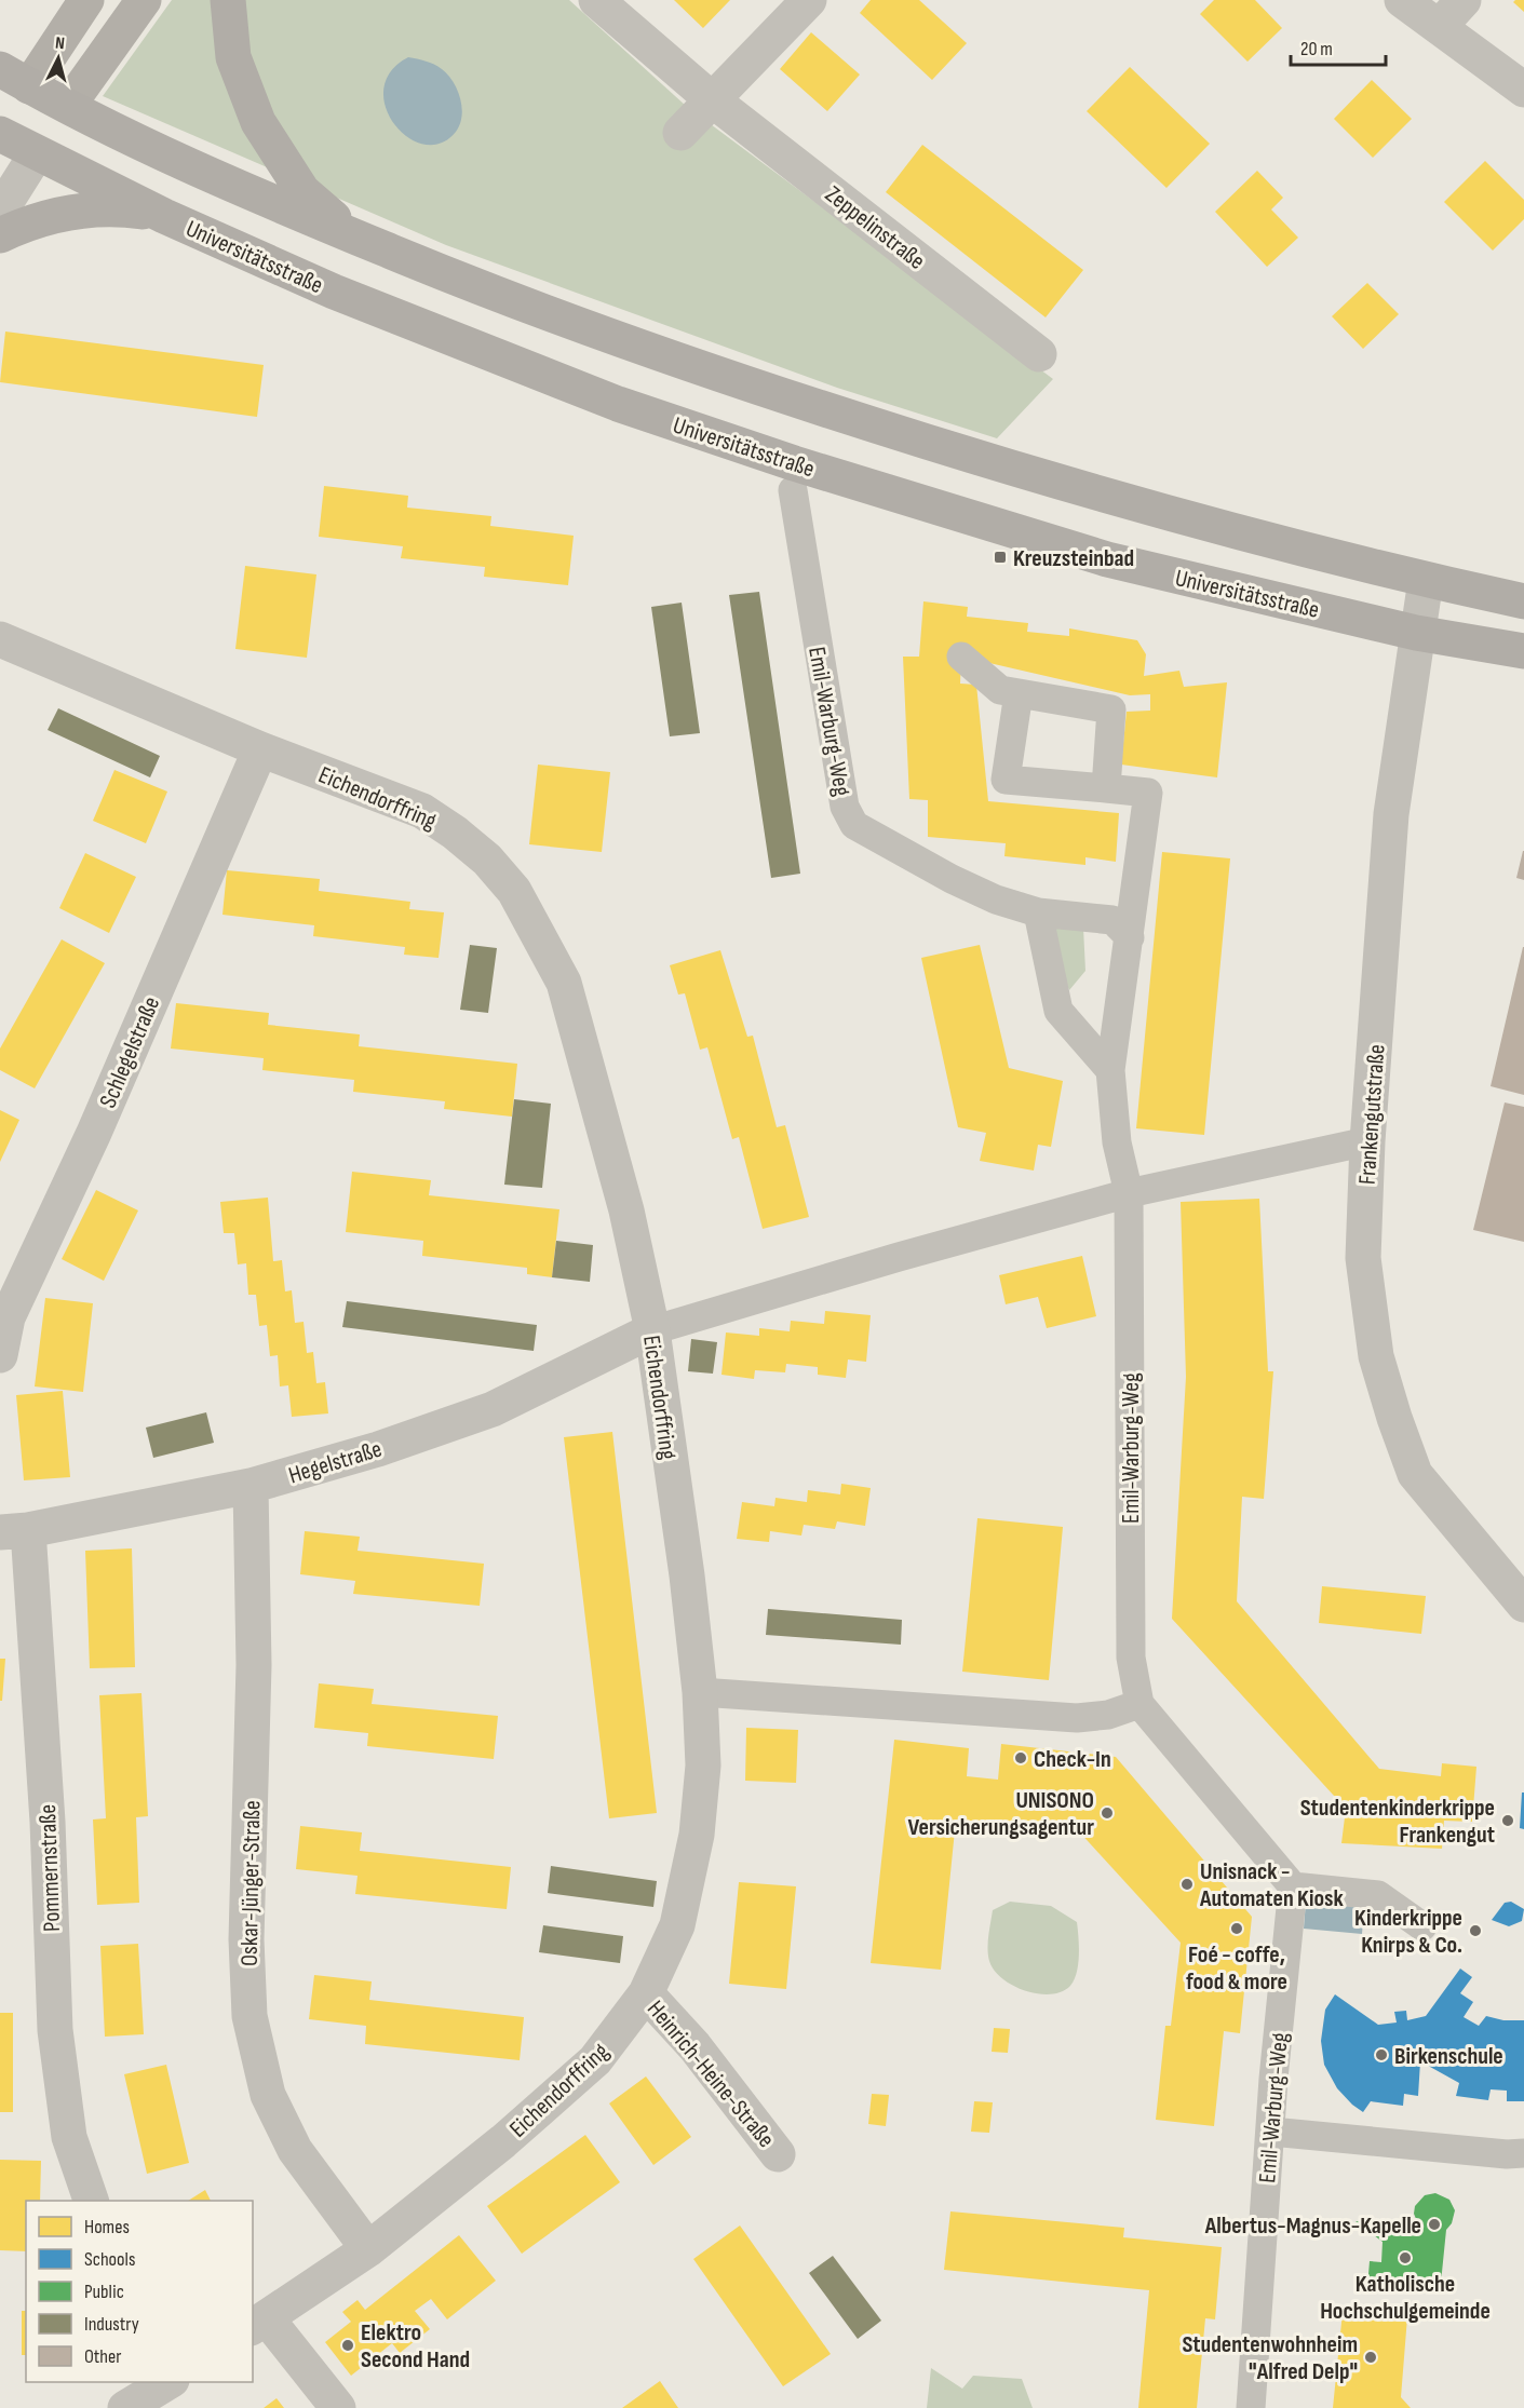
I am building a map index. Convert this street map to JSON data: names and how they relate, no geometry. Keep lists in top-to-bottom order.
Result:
{
  "streets": {
    "main road": ["Universitätsstraße"],
    "street": [
      "Zeppelinstraße",
      "Emil-Warburg-Weg",
      "Eichendorffring",
      "Schlegelstraße",
      "Frankengutstraße",
      "Hegelstraße",
      "Pommernstraße",
      "Oskar-Jünger-Straße",
      "Heinrich-Heine-Straße"
    ]
  },
  "crossings": [
    ["Universitätsstraße", "Frankengutstraße"],
    ["Eichendorffring", "Schlegelstraße"],
    ["Eichendorffring", "Hegelstraße"],
    ["Eichendorffring", "Oskar-Jünger-Straße"],
    ["Eichendorffring", "Heinrich-Heine-Straße"],
    ["Hegelstraße", "Pommernstraße"],
    ["Hegelstraße", "Oskar-Jünger-Straße"]
  ],
  "places": {
    "transit": ["Kreuzsteinbad"],
    "other": [
      "Check-In",
      "UNISONO Versicherungsagentur",
      "Studentenkinderkrippe Frankengut",
      "Unisnack - Automaten Kiosk",
      "Foé - coffe, food & more",
      "Kinderkrippe Knirps & Co.",
      "Birkenschule",
      "Albertus-Magnus-Kapelle",
      "Katholische Hochschulgemeinde",
      "Elektro Second Hand",
      "Studentenwohnheim \"Alfred Delp\""
    ]
  },
  "legend": [
    "Homes",
    "Schools",
    "Public",
    "Industry",
    "Other"
  ],
  "scale_bar": "20 m",
  "north": "top"
}
